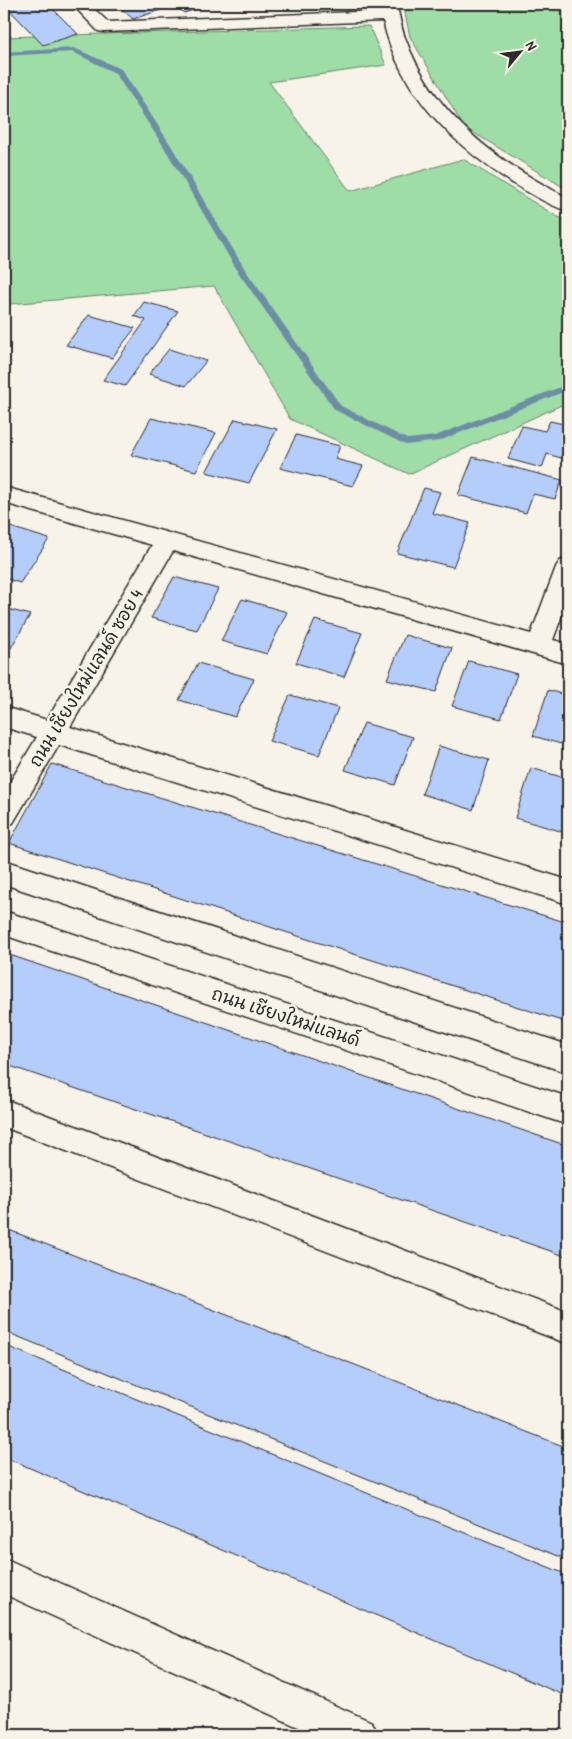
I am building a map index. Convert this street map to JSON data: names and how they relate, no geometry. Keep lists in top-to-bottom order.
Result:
{
  "streets": {
    "street": ["ถนน เชียงใหม่แลนด์ ซอย 4", "ถนน เชียงใหม่แลนด์"]
  },
  "north": "top right"
}
